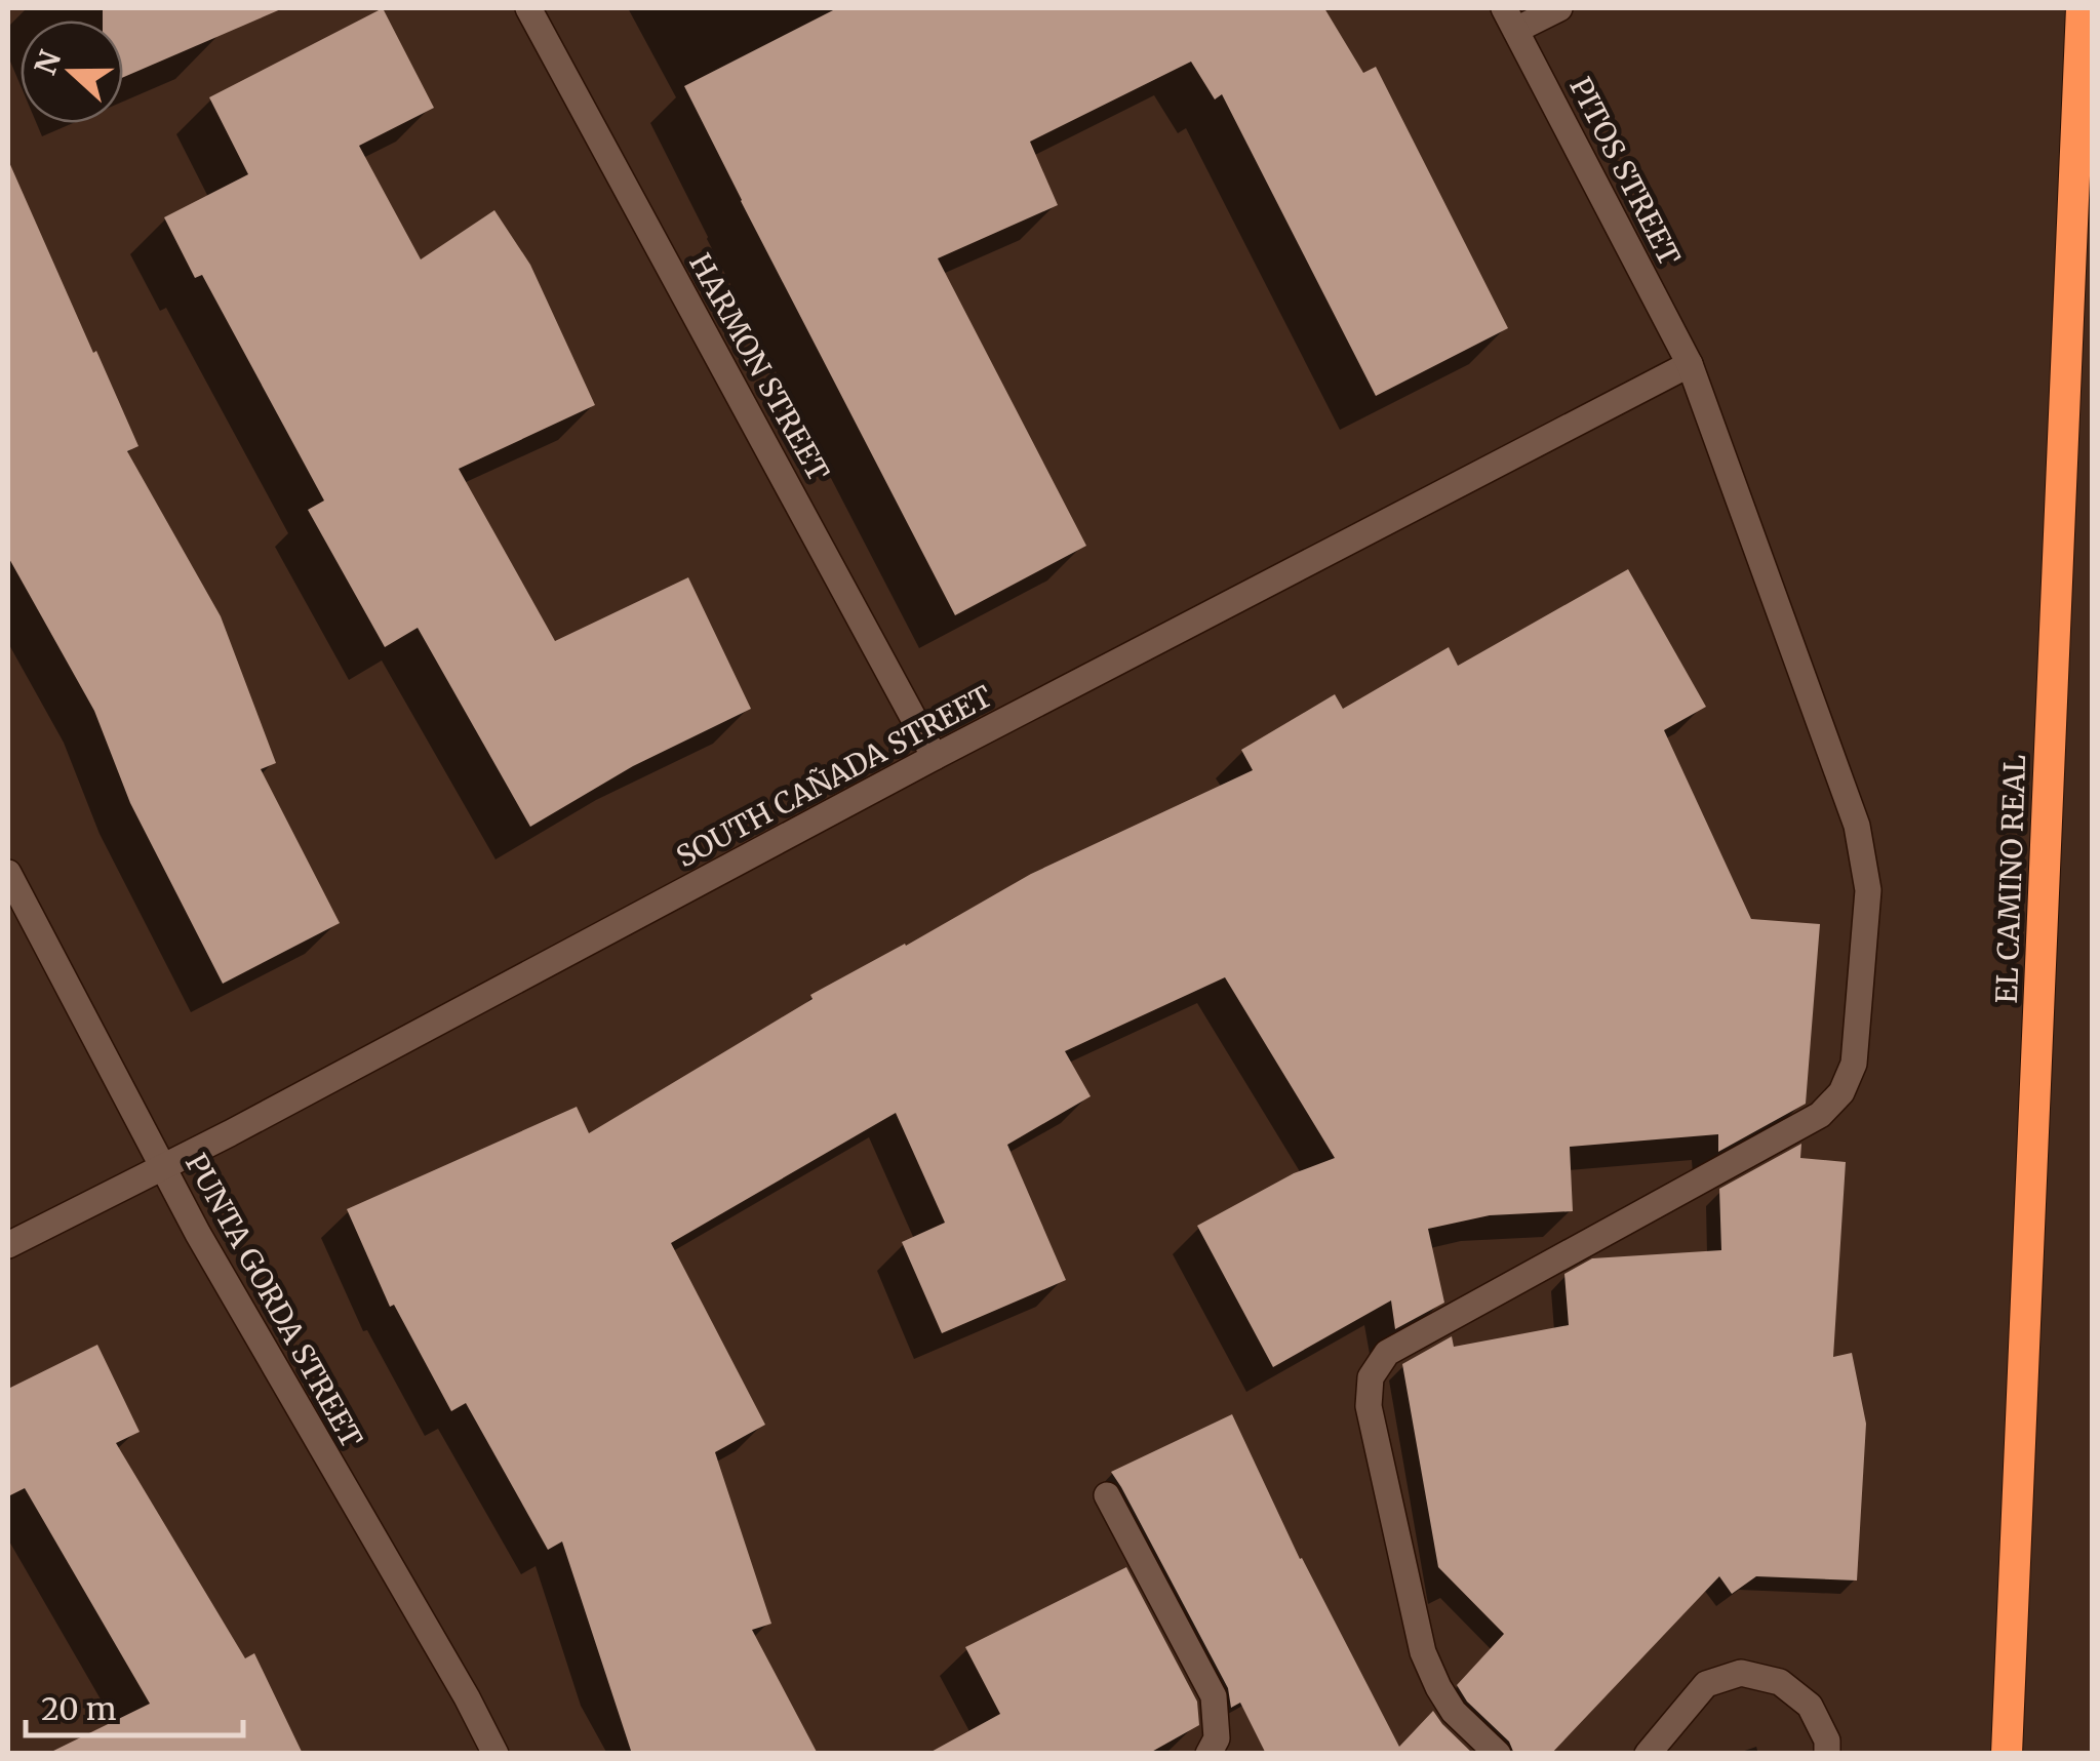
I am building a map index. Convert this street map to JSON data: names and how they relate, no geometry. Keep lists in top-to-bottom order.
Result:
{
  "streets": {
    "highway": ["EL CAMINO REAL"],
    "street": [
      "PITOS STREET",
      "HARMON STREET",
      "SOUTH CAÑADA STREET",
      "PUNTA GORDA STREET"
    ]
  },
  "crossings": [
    ["PITOS STREET", "SOUTH CAÑADA STREET"],
    ["HARMON STREET", "SOUTH CAÑADA STREET"],
    ["SOUTH CAÑADA STREET", "PUNTA GORDA STREET"]
  ],
  "scale_bar": "20 m",
  "north": "left"
}
